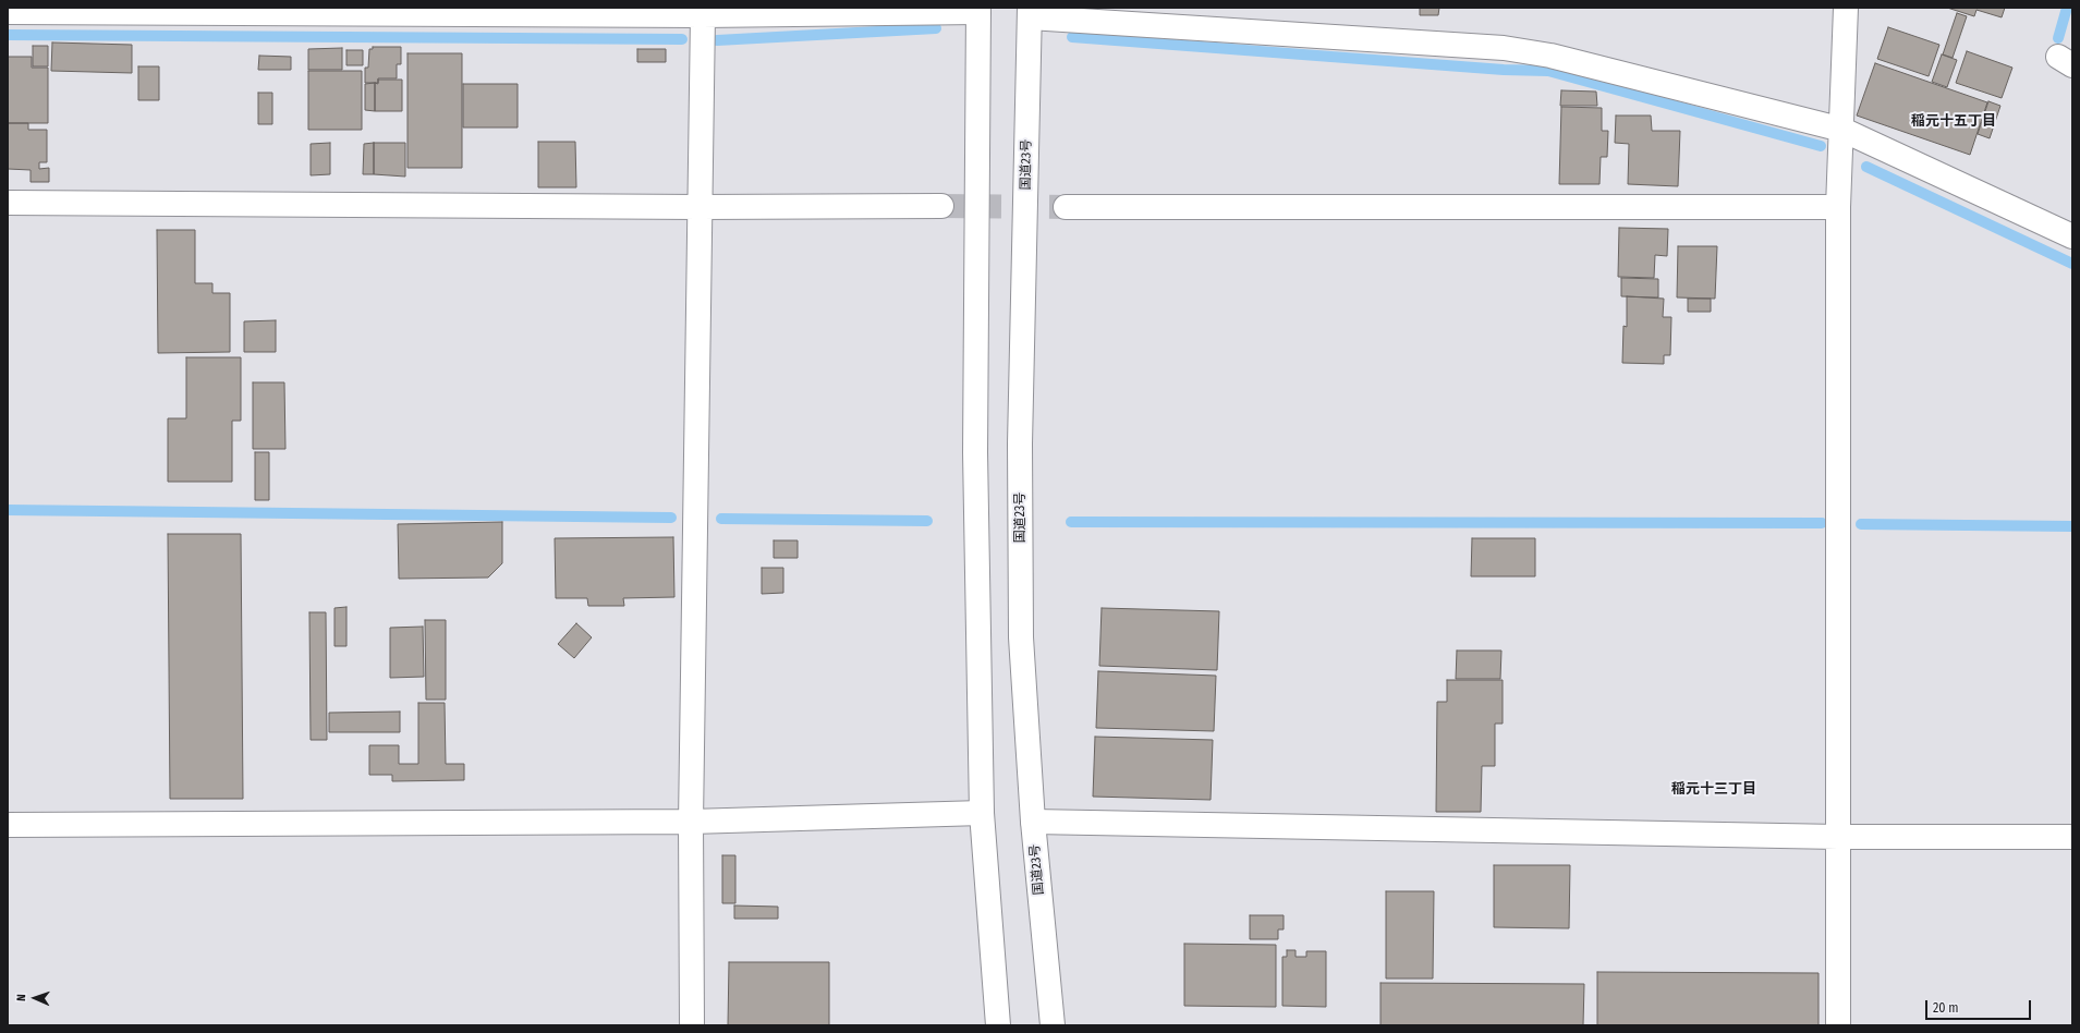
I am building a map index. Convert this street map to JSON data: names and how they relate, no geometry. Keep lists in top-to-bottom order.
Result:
{
  "streets": {
    "main road": ["国道23号"]
  },
  "districts": ["稲元十五丁目", "稲元十三丁目"],
  "scale_bar": "20 m",
  "north": "left"
}
